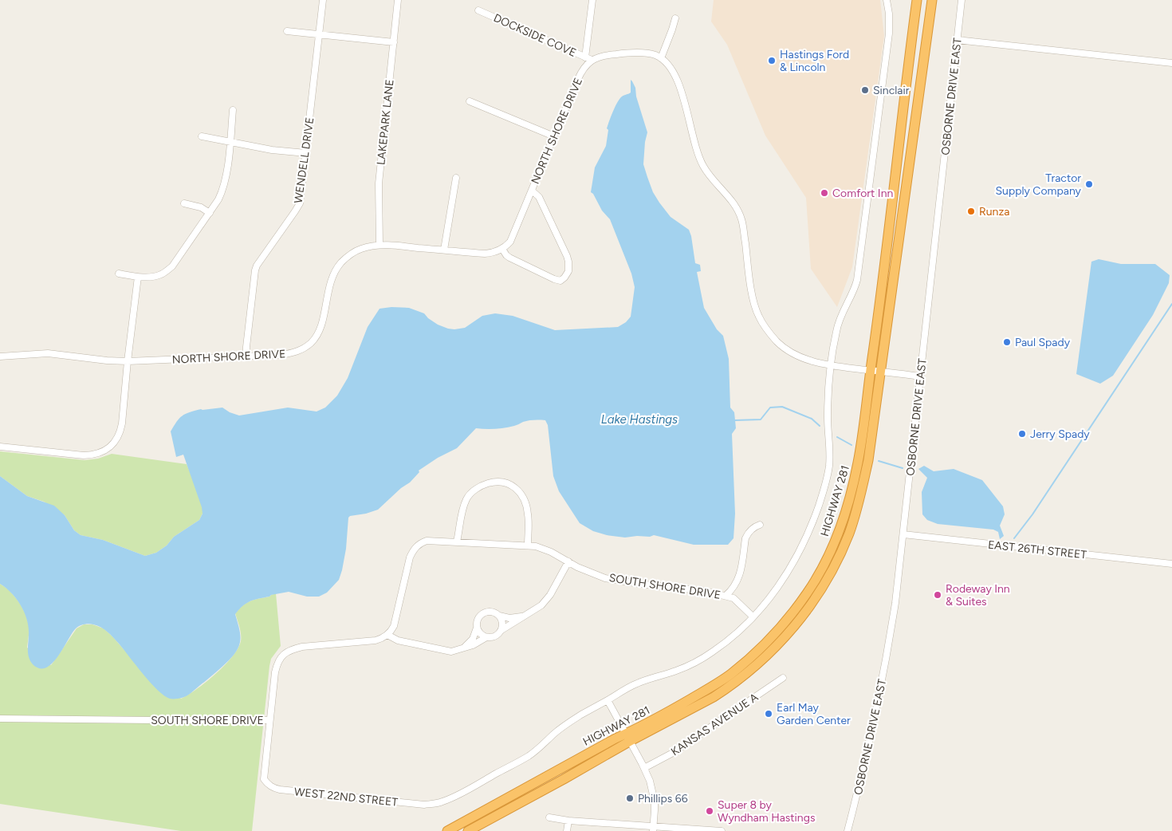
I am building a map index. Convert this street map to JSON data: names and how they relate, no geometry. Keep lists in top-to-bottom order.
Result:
{
  "streets": {
    "highway": ["HIGHWAY 281"],
    "street": [
      "DOCKSIDE COVE",
      "OSBORNE DRIVE EAST",
      "LAKEPARK LANE",
      "NORTH SHORE DRIVE",
      "WENDELL DRIVE",
      "EAST 26TH STREET",
      "SOUTH SHORE DRIVE",
      "KANSAS AVENUE A",
      "WEST 22ND STREET"
    ]
  },
  "crossings": [
    ["DOCKSIDE COVE", "NORTH SHORE DRIVE"],
    ["OSBORNE DRIVE EAST", "EAST 26TH STREET"],
    ["LAKEPARK LANE", "NORTH SHORE DRIVE"],
    ["NORTH SHORE DRIVE", "WENDELL DRIVE"],
    ["SOUTH SHORE DRIVE", "WEST 22ND STREET"]
  ],
  "water": ["Lake Hastings"],
  "places": [
    "Hastings Ford & Lincoln",
    "Sinclair",
    "Tractor Supply Company",
    "Comfort Inn",
    "Runza",
    "Paul Spady",
    "Jerry Spady",
    "Rodeway Inn & Suites",
    "Earl May Garden Center",
    "Phillips 66",
    "Super 8 by Wyndham Hastings"
  ]
}
